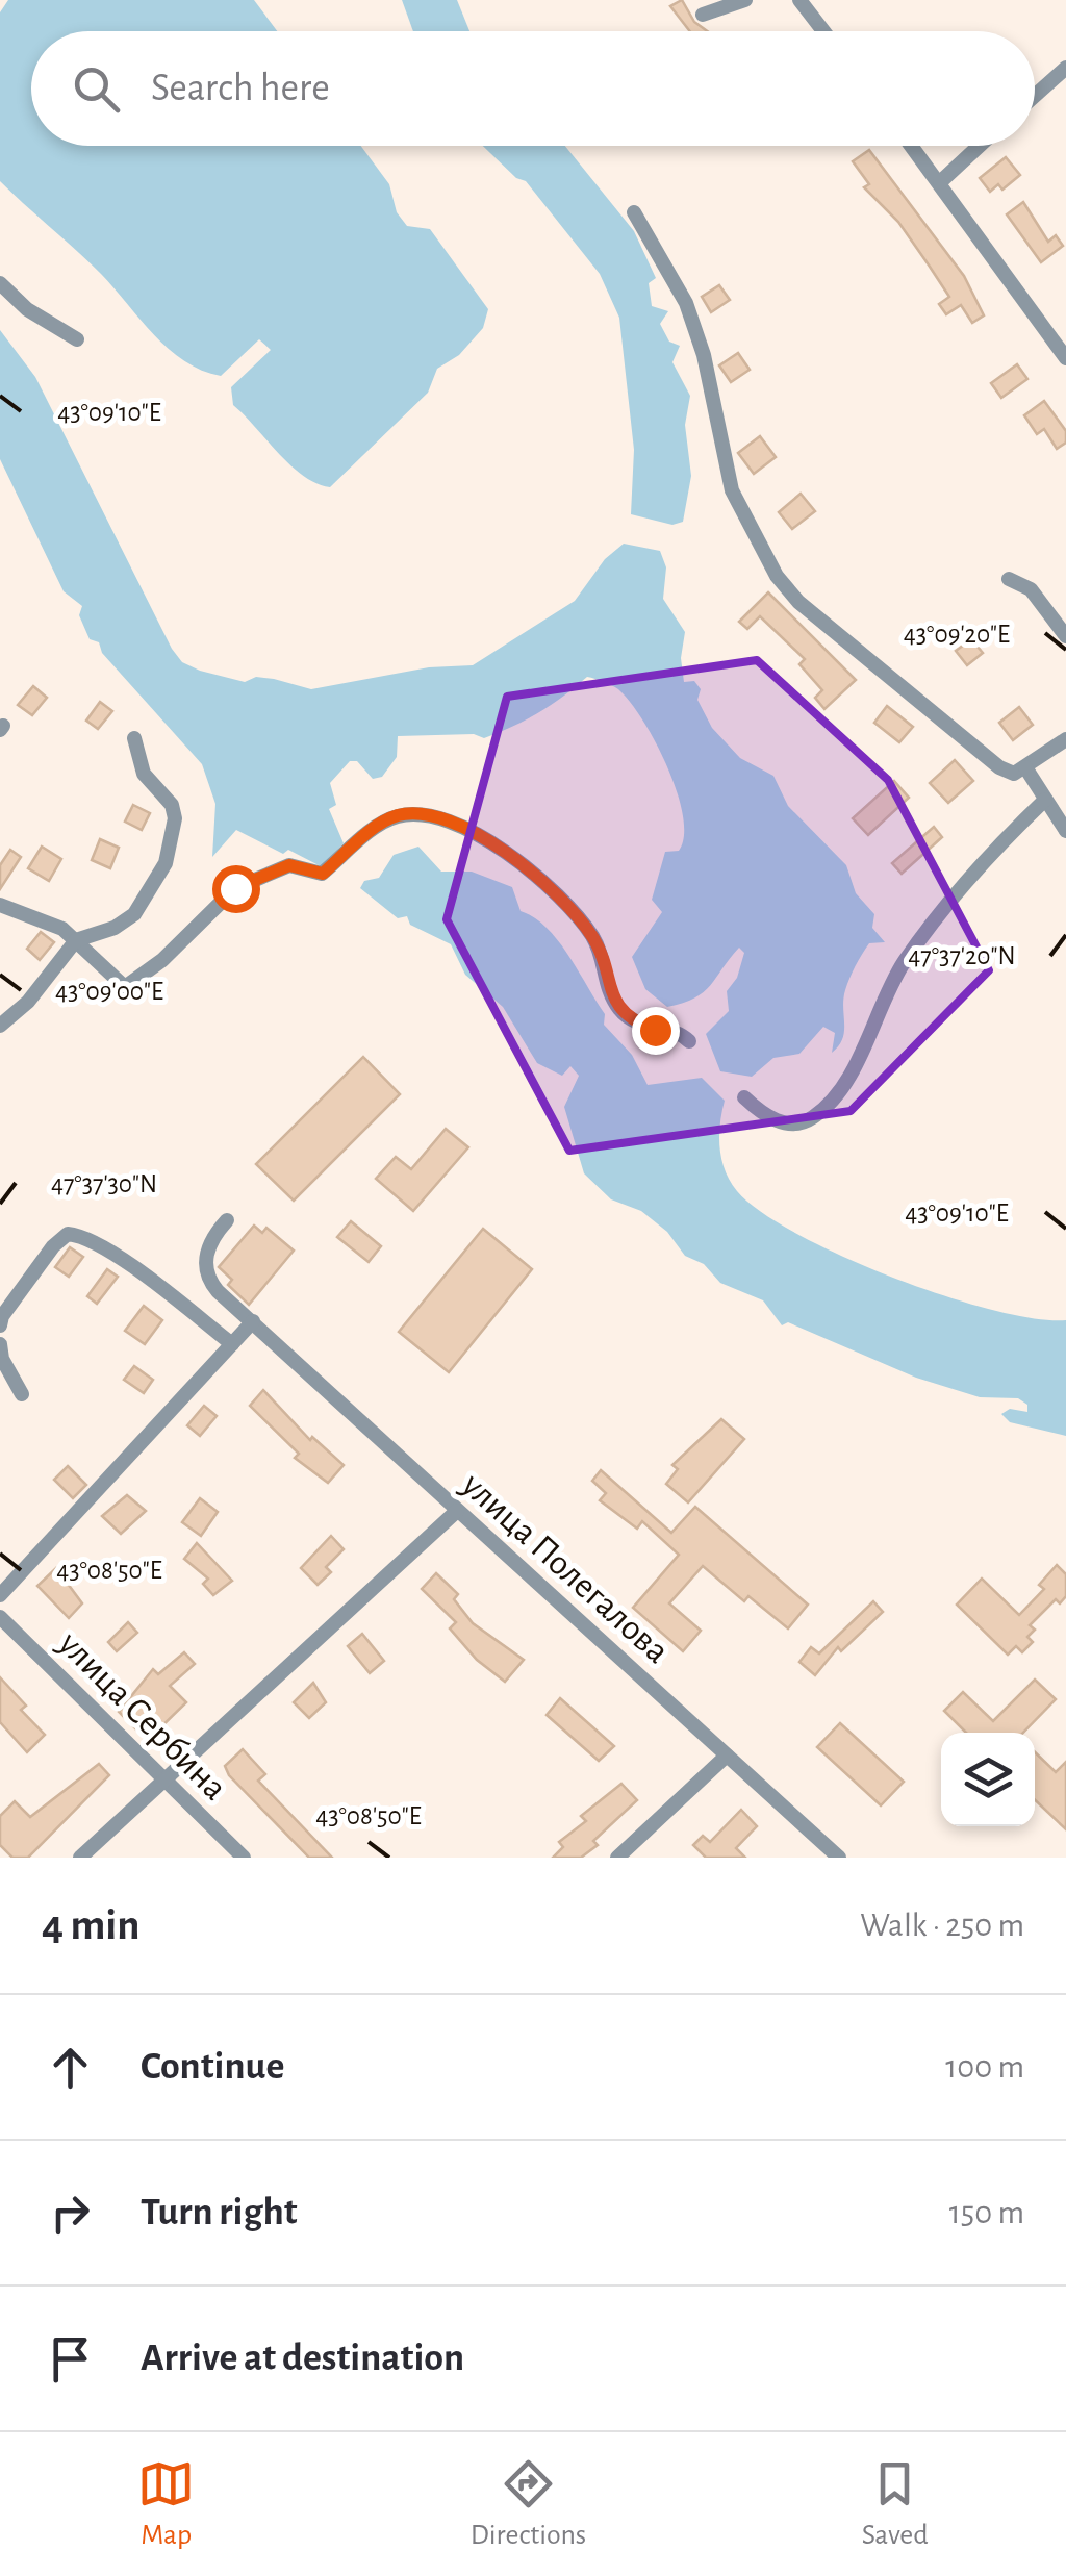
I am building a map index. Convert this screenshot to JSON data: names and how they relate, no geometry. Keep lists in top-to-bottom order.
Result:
{
  "streets": {
    "street": ["улица Полегалова", "улица Сербина"]
  },
  "page": {
    "search": "Search here",
    "heading": ["4 min", "Walk · 250 m"],
    "list": [
      ["Continue", "100 m"],
      ["Turn right", "150 m"],
      "Arrive at destination"
    ],
    "nav": ["Map", "Directions", "Saved"]
  },
  "coordinates": [
    "43°09'10\"E",
    "43°09'20\"E",
    "47°37'20\"N",
    "43°09'00\"E",
    "47°37'30\"N",
    "43°08'50\"E"
  ]
}
